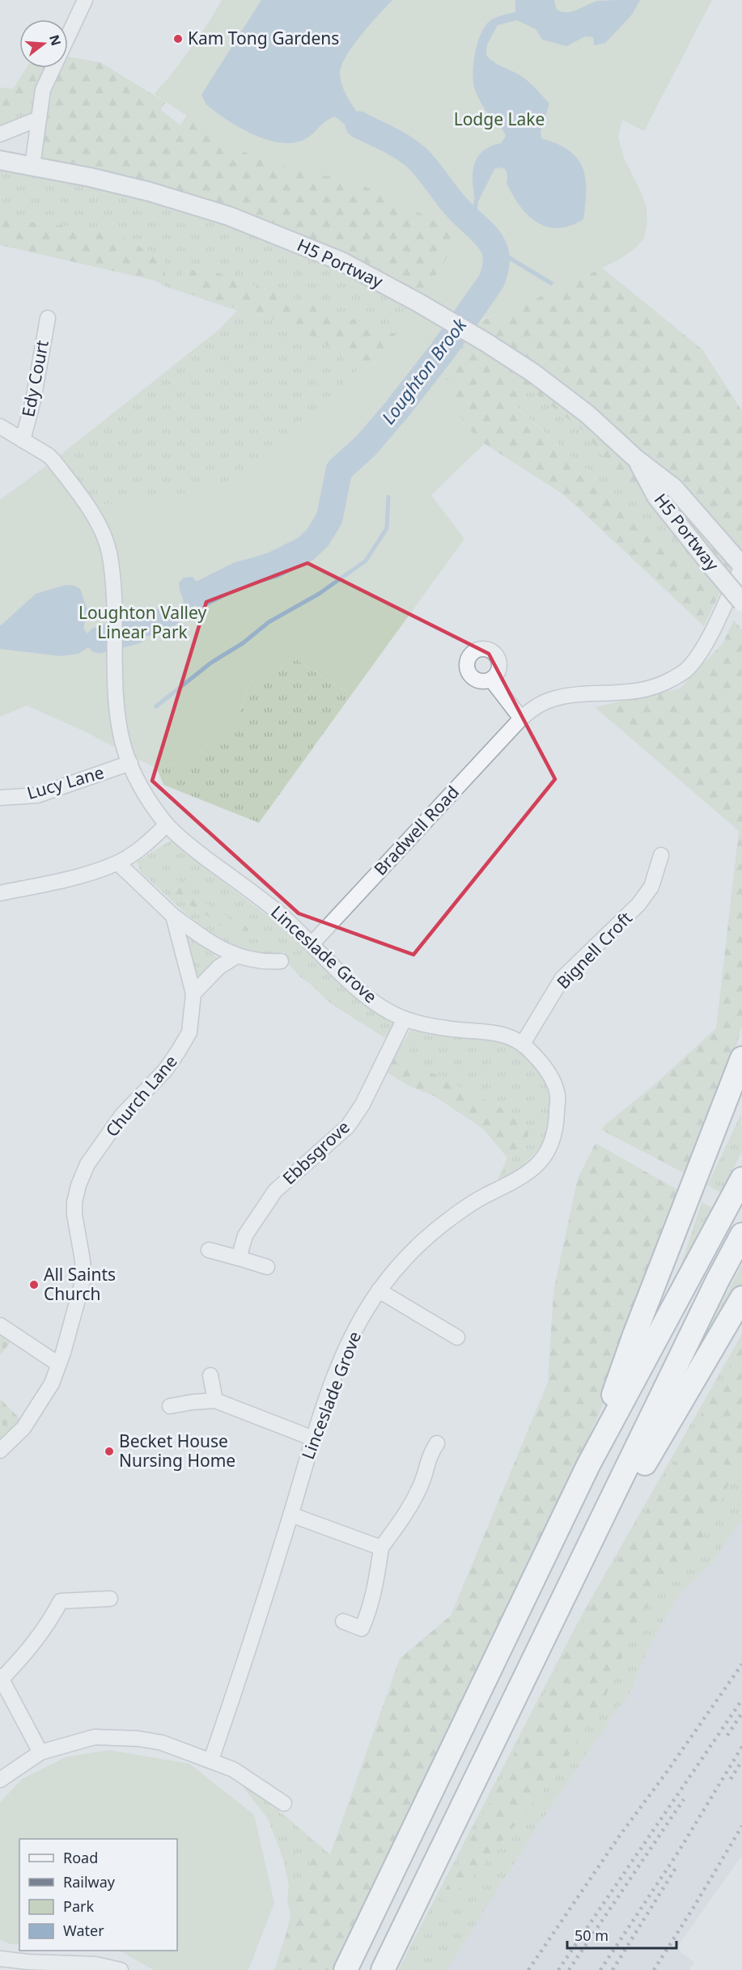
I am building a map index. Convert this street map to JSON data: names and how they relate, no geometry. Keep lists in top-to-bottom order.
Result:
{
  "streets": {
    "street": [
      "H5 Portway",
      "Edy Court",
      "Lucy Lane",
      "Bradwell Road",
      "Bignell Croft",
      "Linceslade Grove",
      "Church Lane",
      "Ebbsgrove"
    ]
  },
  "crossings": [
    ["H5 Portway", "Bradwell Road"],
    ["Edy Court", "Linceslade Grove"],
    ["Lucy Lane", "Linceslade Grove"],
    ["Bradwell Road", "Linceslade Grove"],
    ["Bignell Croft", "Linceslade Grove"],
    ["Linceslade Grove", "Ebbsgrove"]
  ],
  "water": ["Loughton Brook"],
  "parks": ["Lodge Lake", "Loughton Valley Linear Park"],
  "places": ["Kam Tong Gardens", "All Saints Church", "Becket House Nursing Home"],
  "legend": [
    "Road",
    "Railway",
    "Park",
    "Water"
  ],
  "scale_bar": "50 m",
  "north": "right"
}
